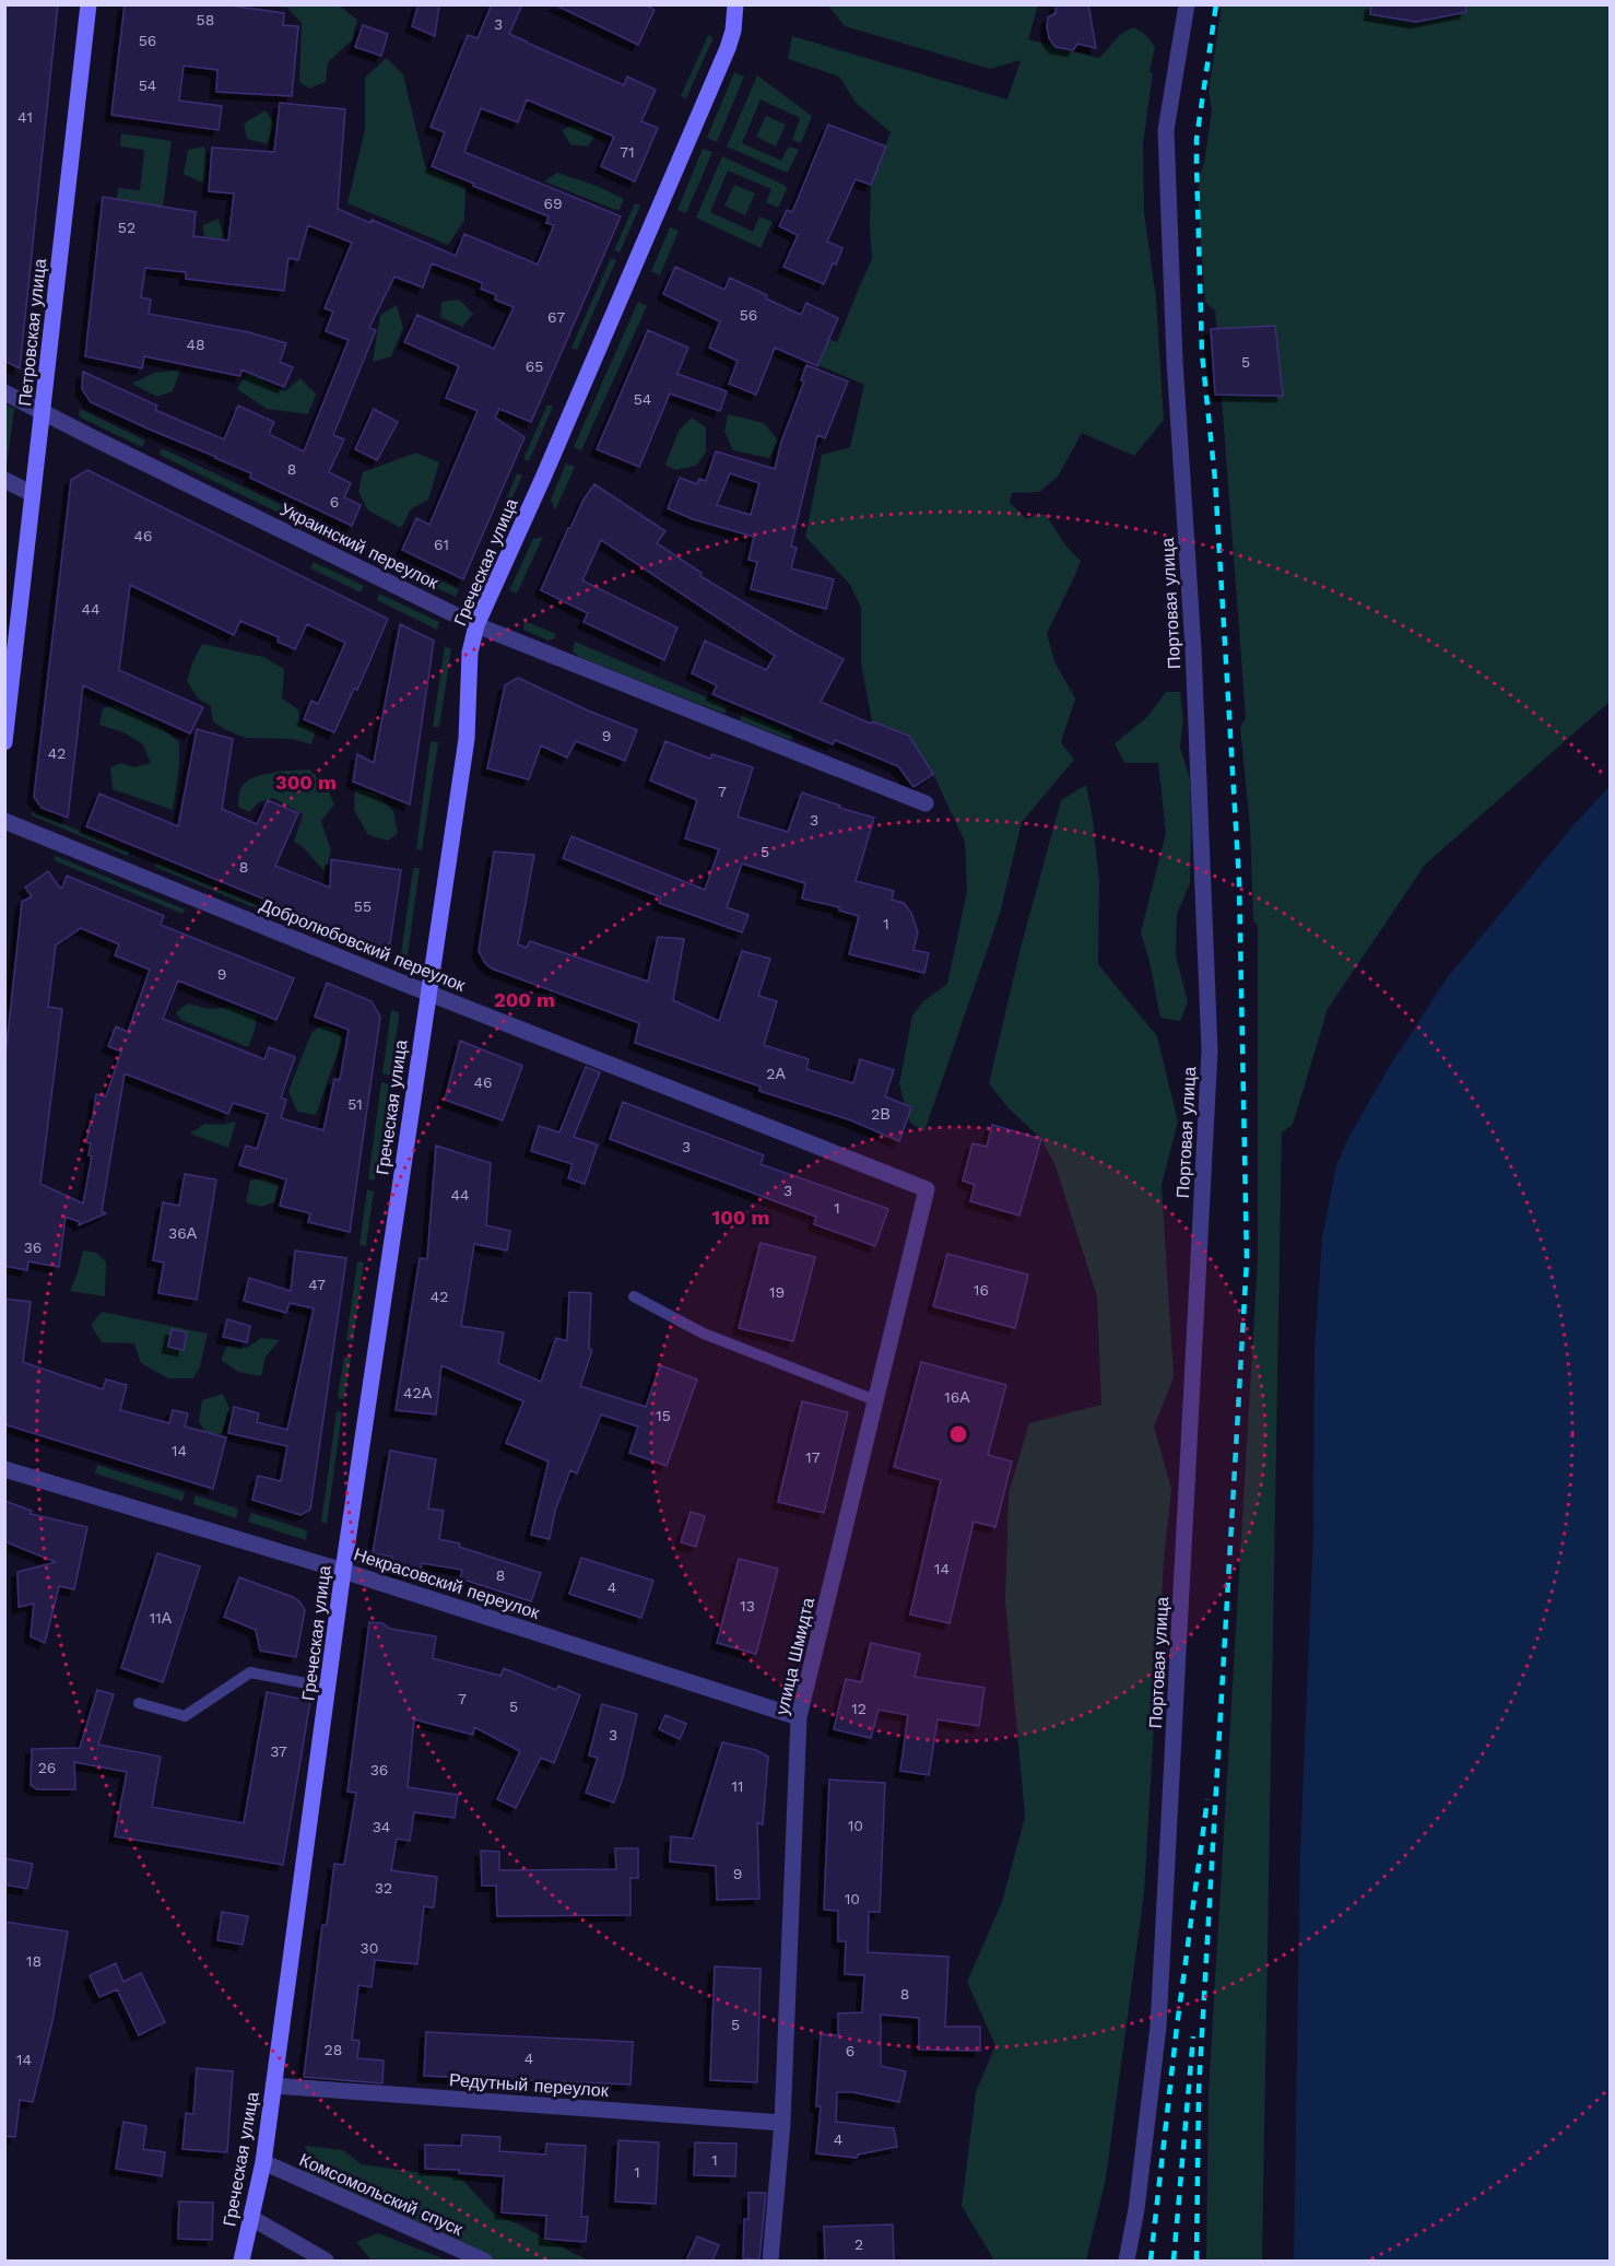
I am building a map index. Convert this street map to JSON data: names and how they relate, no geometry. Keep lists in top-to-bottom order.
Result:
{
  "streets": {
    "main road": ["Петровская улица", "Греческая улица"],
    "street": [
      "Украинский переулок",
      "Портовая улица",
      "Добролюбовский переулок",
      "Некрасовский переулок",
      "улица Шмидта",
      "Редутный переулок",
      "Комсомольский спуск"
    ]
  },
  "crossings": [
    ["Петровская улица", "Украинский переулок"],
    ["Украинский переулок", "Греческая улица"],
    ["Греческая улица", "Добролюбовский переулок"],
    ["Греческая улица", "Некрасовский переулок"],
    ["Греческая улица", "Редутный переулок"],
    ["Греческая улица", "Комсомольский спуск"],
    ["Добролюбовский переулок", "улица Шмидта"],
    ["Некрасовский переулок", "улица Шмидта"],
    ["улица Шмидта", "Редутный переулок"]
  ],
  "house_numbers": [
    "58",
    "3",
    "56",
    "54",
    "41",
    "71",
    "69",
    "52",
    "56",
    "67",
    "48",
    "5",
    "65",
    "54",
    "8",
    "6",
    "46",
    "61",
    "44",
    "9",
    "42",
    "7",
    "3",
    "5",
    "8",
    "55",
    "1",
    "9",
    "2А",
    "46",
    "51",
    "2В",
    "3",
    "3",
    "44",
    "1",
    "36А",
    "36",
    "47",
    "16",
    "19",
    "42",
    "42А",
    "16А",
    "15",
    "14",
    "17",
    "14",
    "8",
    "4",
    "13",
    "11А",
    "7",
    "5",
    "12",
    "3",
    "37",
    "26",
    "36",
    "11",
    "10",
    "34",
    "9",
    "32",
    "10",
    "30",
    "18",
    "8",
    "5",
    "28",
    "6",
    "4",
    "14",
    "4",
    "1",
    "1",
    "2"
  ],
  "rings": ["300 m", "200 m", "100 m"]
}
